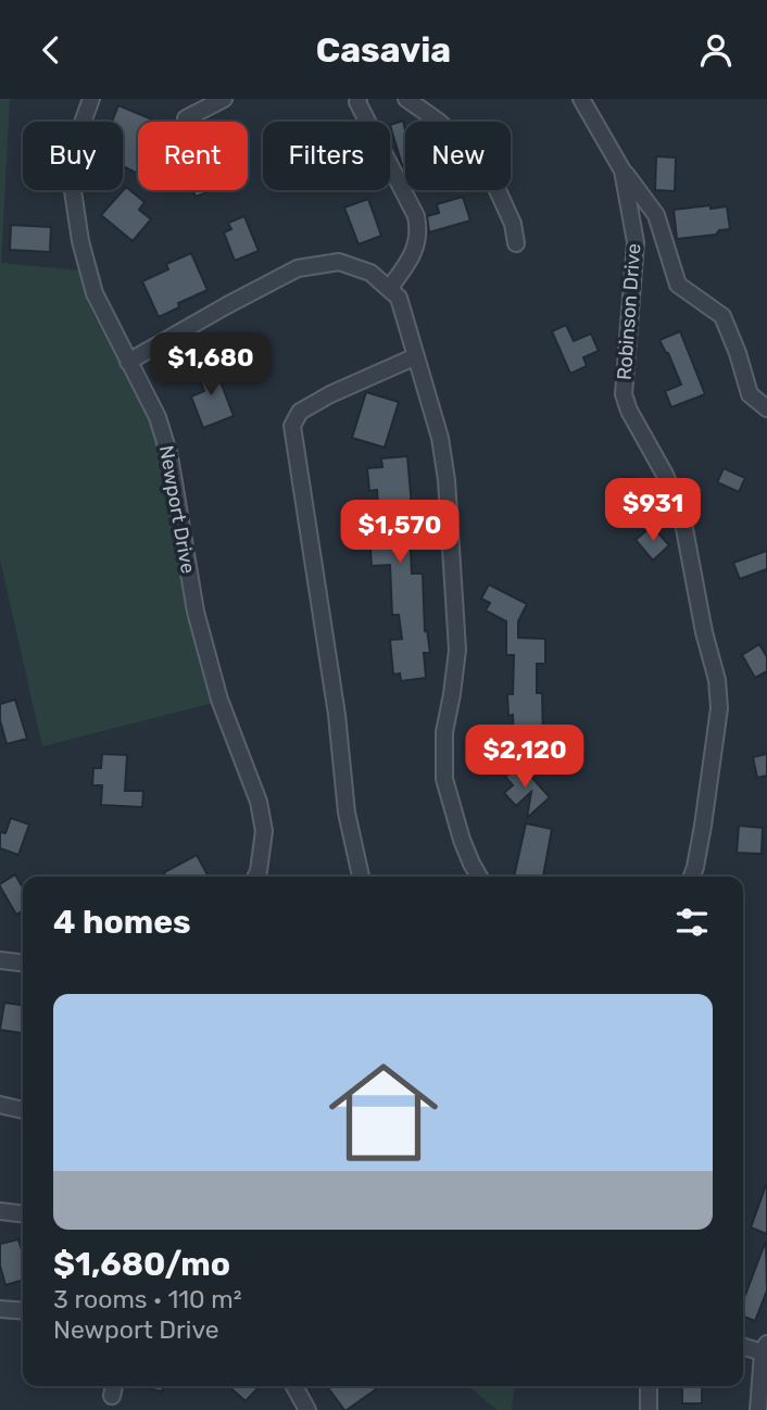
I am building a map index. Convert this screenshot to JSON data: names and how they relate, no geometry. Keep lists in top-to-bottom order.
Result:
{
  "streets": {
    "street": ["Robinson Drive", "Newport Drive"]
  },
  "page": {
    "header": "Casavia",
    "chip": [
      "Buy",
      "Rent",
      "Filters",
      "New"
    ],
    "price": [
      "$1,680",
      "$931",
      "$1,570",
      "$2,120"
    ],
    "heading": "4 homes",
    "list": [
      {
        "name": "$1,680/mo",
        "note": "3 rooms · 110 m² · Newport Drive"
      }
    ]
  }
}
